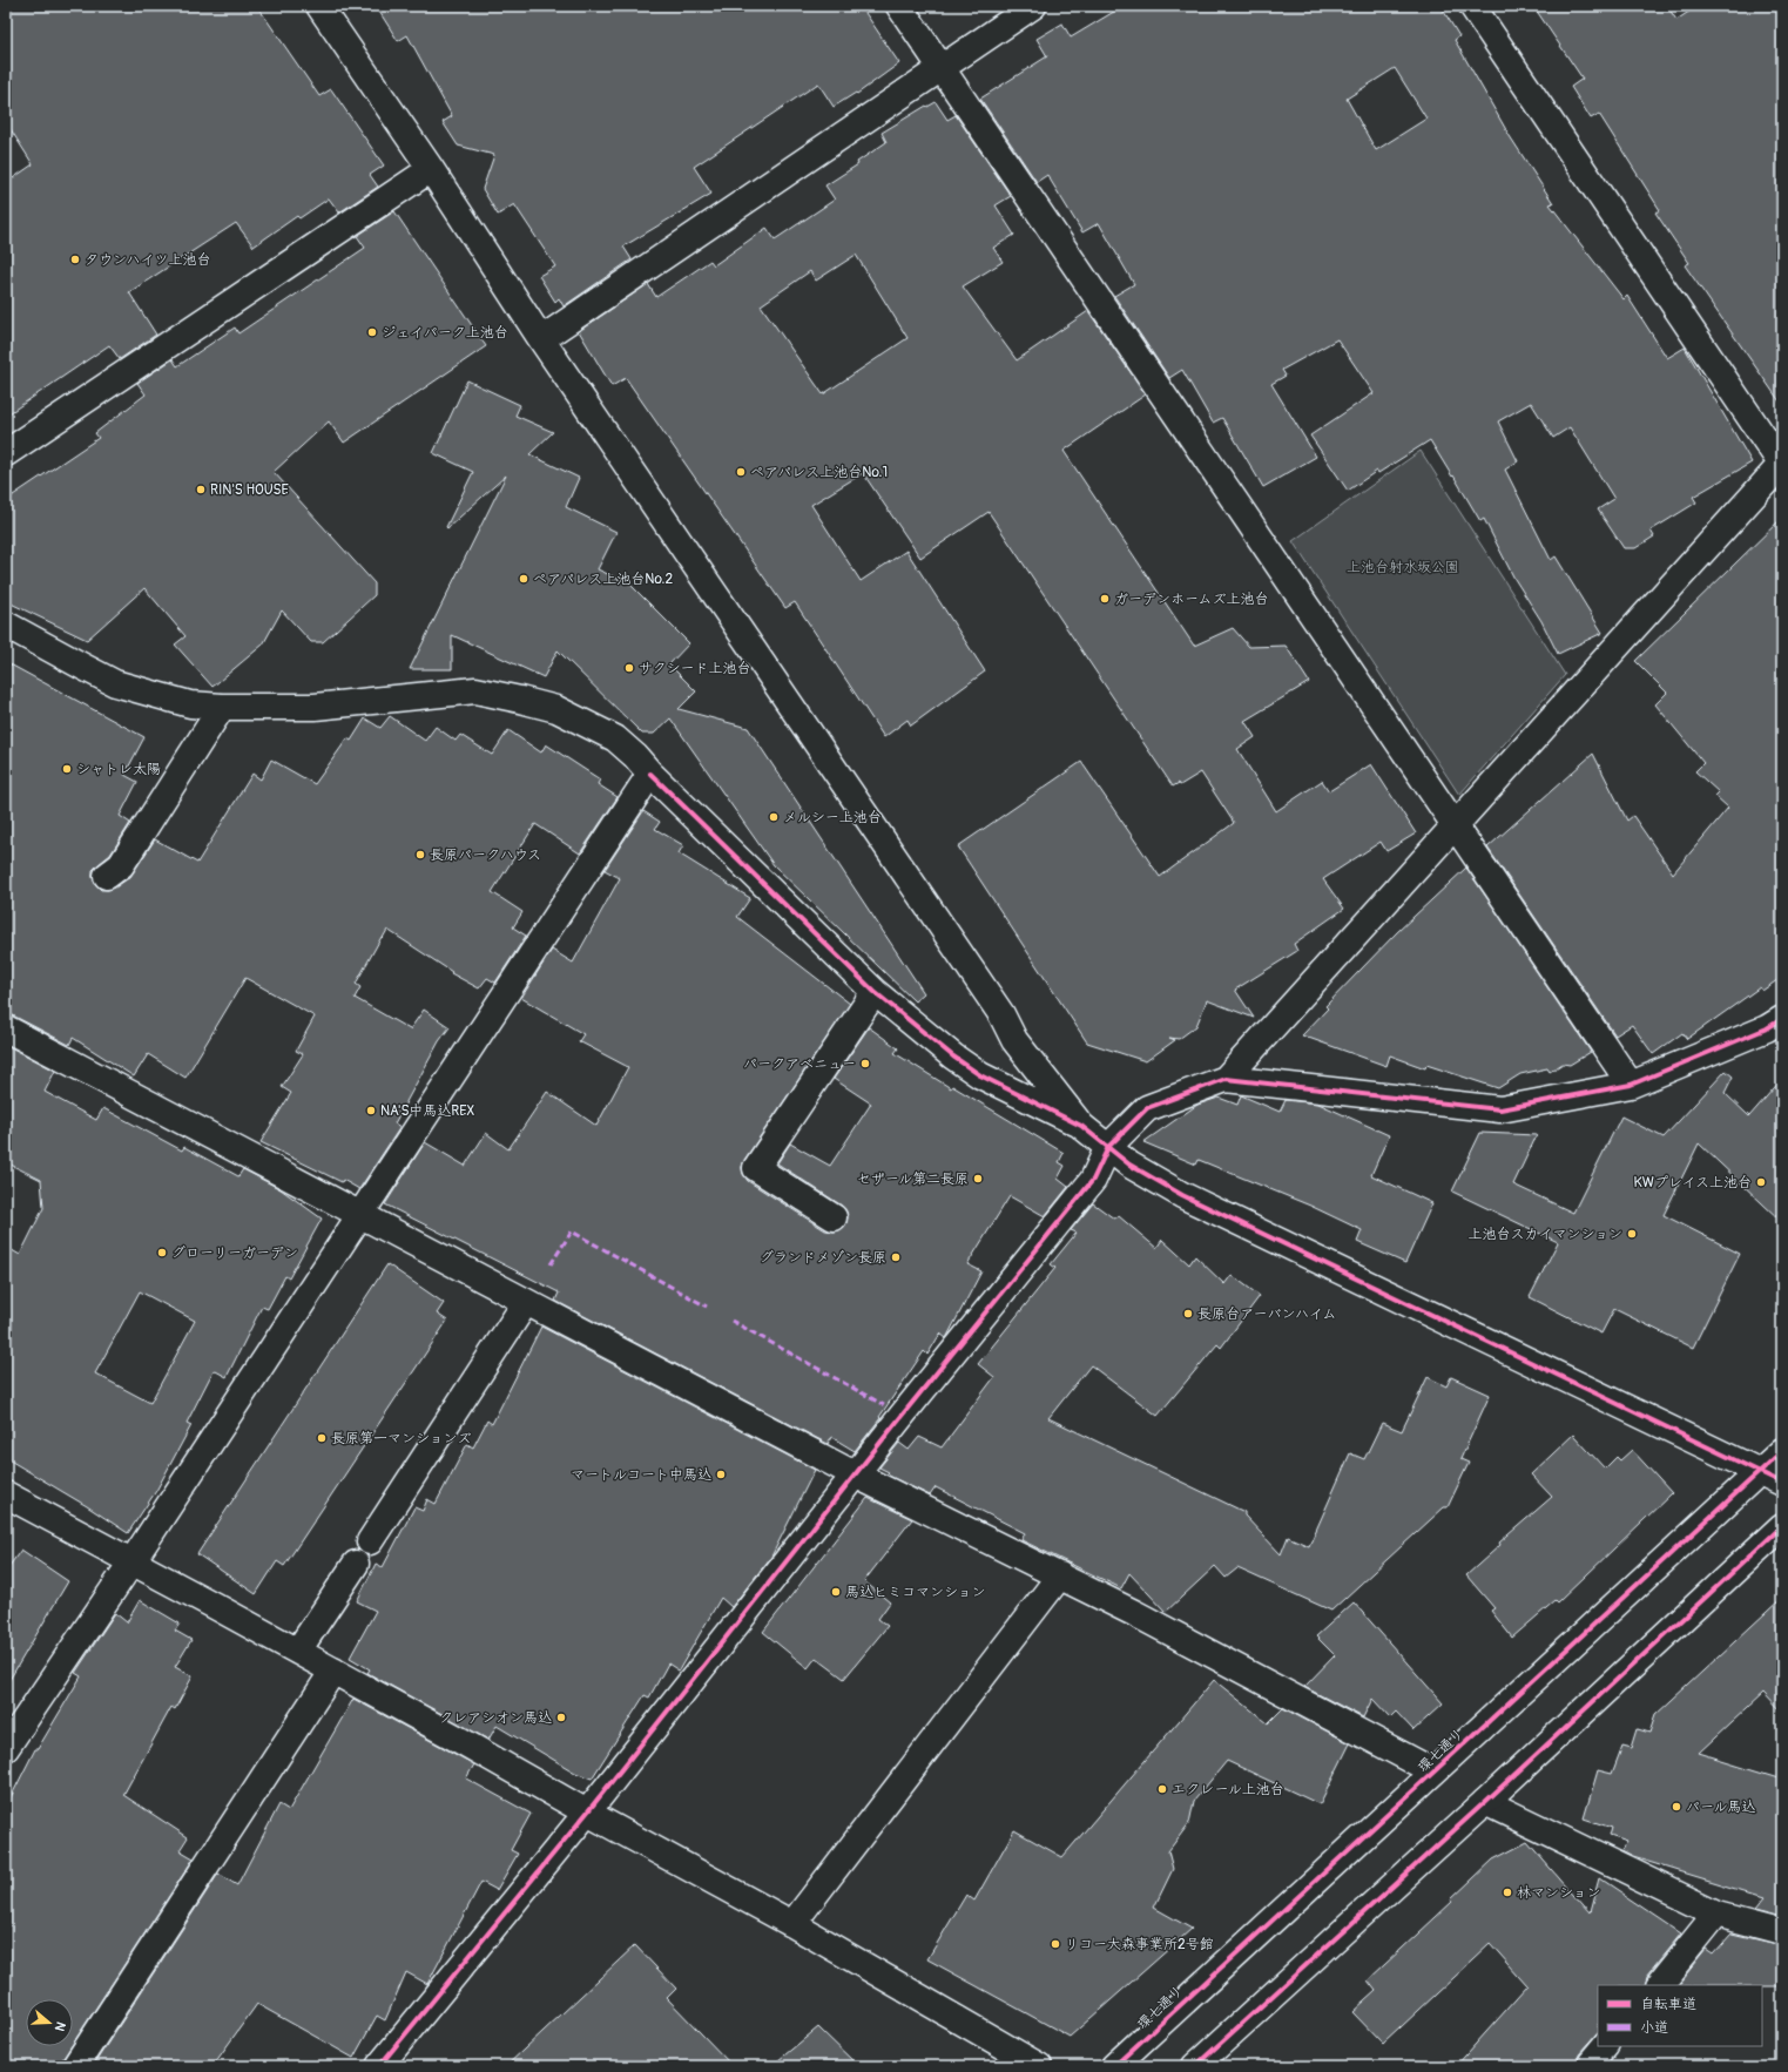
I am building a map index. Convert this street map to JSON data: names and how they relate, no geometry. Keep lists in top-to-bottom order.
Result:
{
  "streets": {
    "street": ["環七通り"]
  },
  "parks": ["上池台射水坂公園"],
  "places": [
    "タウンハイツ上池台",
    "ジェイパーク上池台",
    "ペアパレス上池台No.1",
    "RIN'S HOUSE",
    "ペアパレス上池台No.2",
    "ガーデンホームズ上池台",
    "サクシード上池台",
    "シャトレ太陽",
    "メルシー上池台",
    "長原パークハウス",
    "パークアベニュー",
    "NA'S中馬込REX",
    "セザール第二長原",
    "KWプレイス上池台",
    "上池台スカイマンション",
    "グローリーガーデン",
    "グランドメゾン長原",
    "長原台アーバンハイム",
    "長原第一マンションズ",
    "マートルコート中馬込",
    "馬込ヒミコマンション",
    "クレアシオン馬込",
    "エクレール上池台",
    "パール馬込",
    "林マンション",
    "リコー大森事業所2号館"
  ],
  "legend": ["自転車道", "小道"],
  "north": "right"
}
